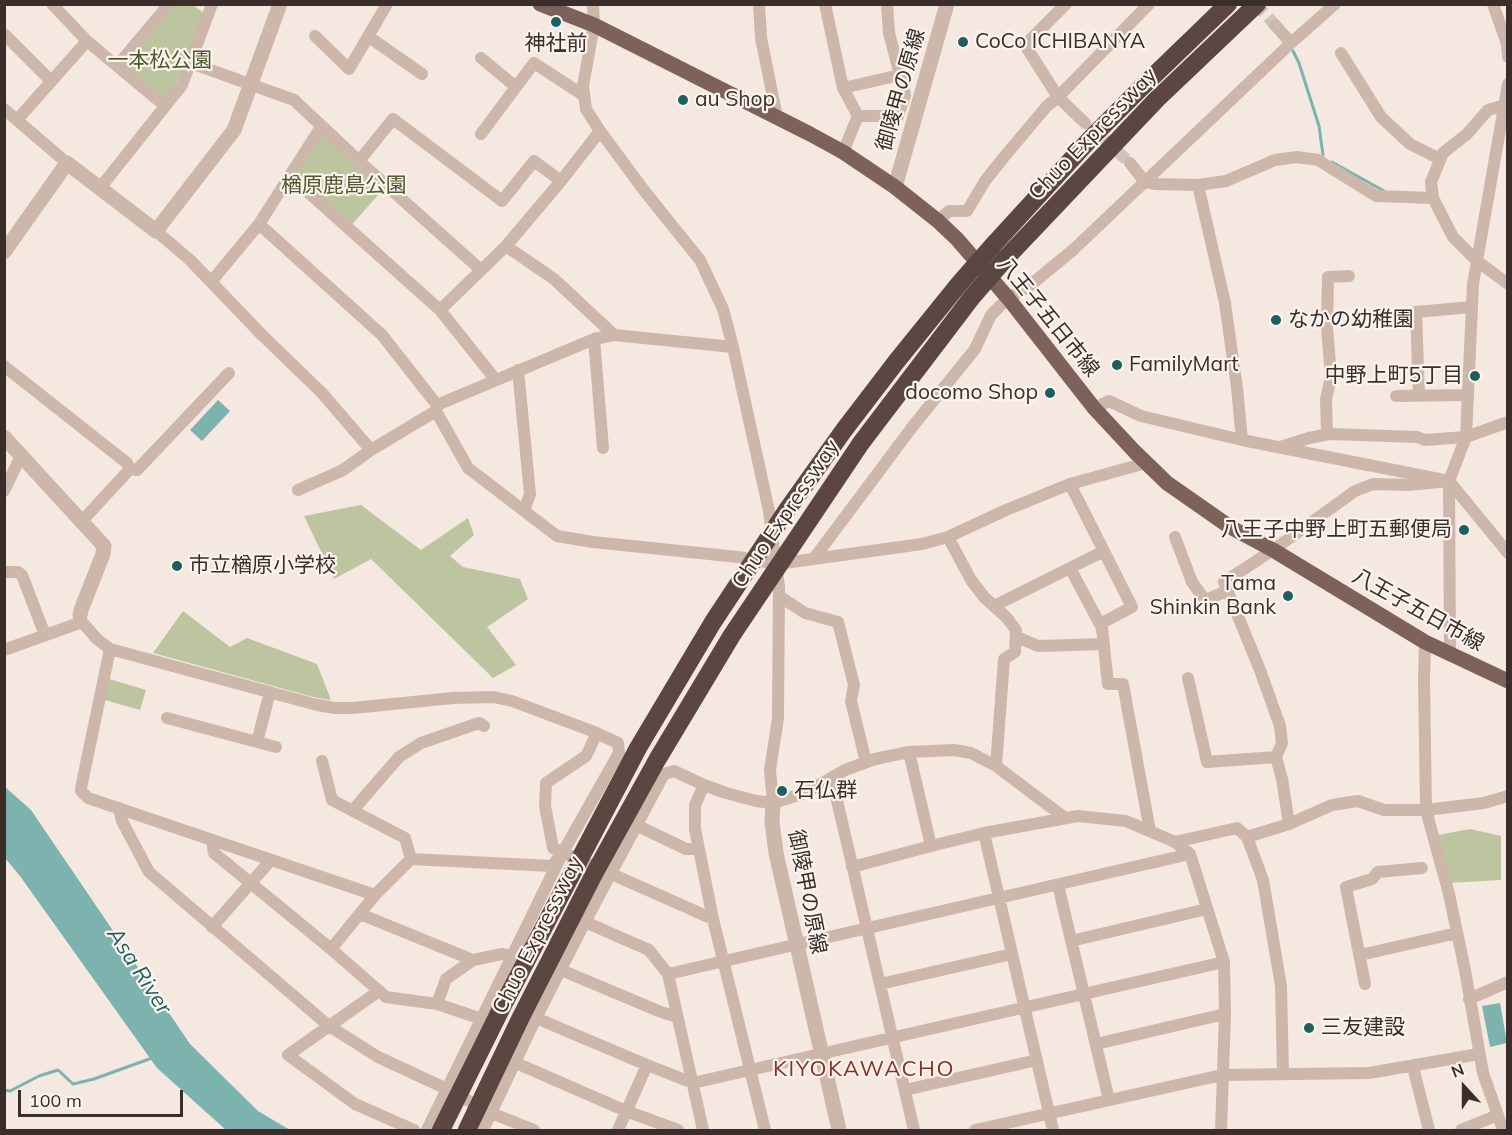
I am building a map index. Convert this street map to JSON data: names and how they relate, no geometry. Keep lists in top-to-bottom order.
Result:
{
  "streets": {
    "highway": ["Chuo Expressway"],
    "main road": ["八王子五日市線"],
    "street": ["御陵甲の原線"]
  },
  "crossings": [
    ["御陵甲の原線", "八王子五日市線"]
  ],
  "districts": ["KIYOKAWACHO"],
  "water": ["Asa River"],
  "parks": ["一本松公園", "楢原鹿島公園"],
  "places": [
    "神社前",
    "CoCo ICHIBANYA",
    "au Shop",
    "なかの幼稚園",
    "FamilyMart",
    "中野上町5丁目",
    "docomo Shop",
    "八王子中野上町五郵便局",
    "市立楢原小学校",
    "Tama Shinkin Bank",
    "石仏群",
    "三友建設"
  ],
  "scale_bar": "100 m",
  "north": "top"
}
